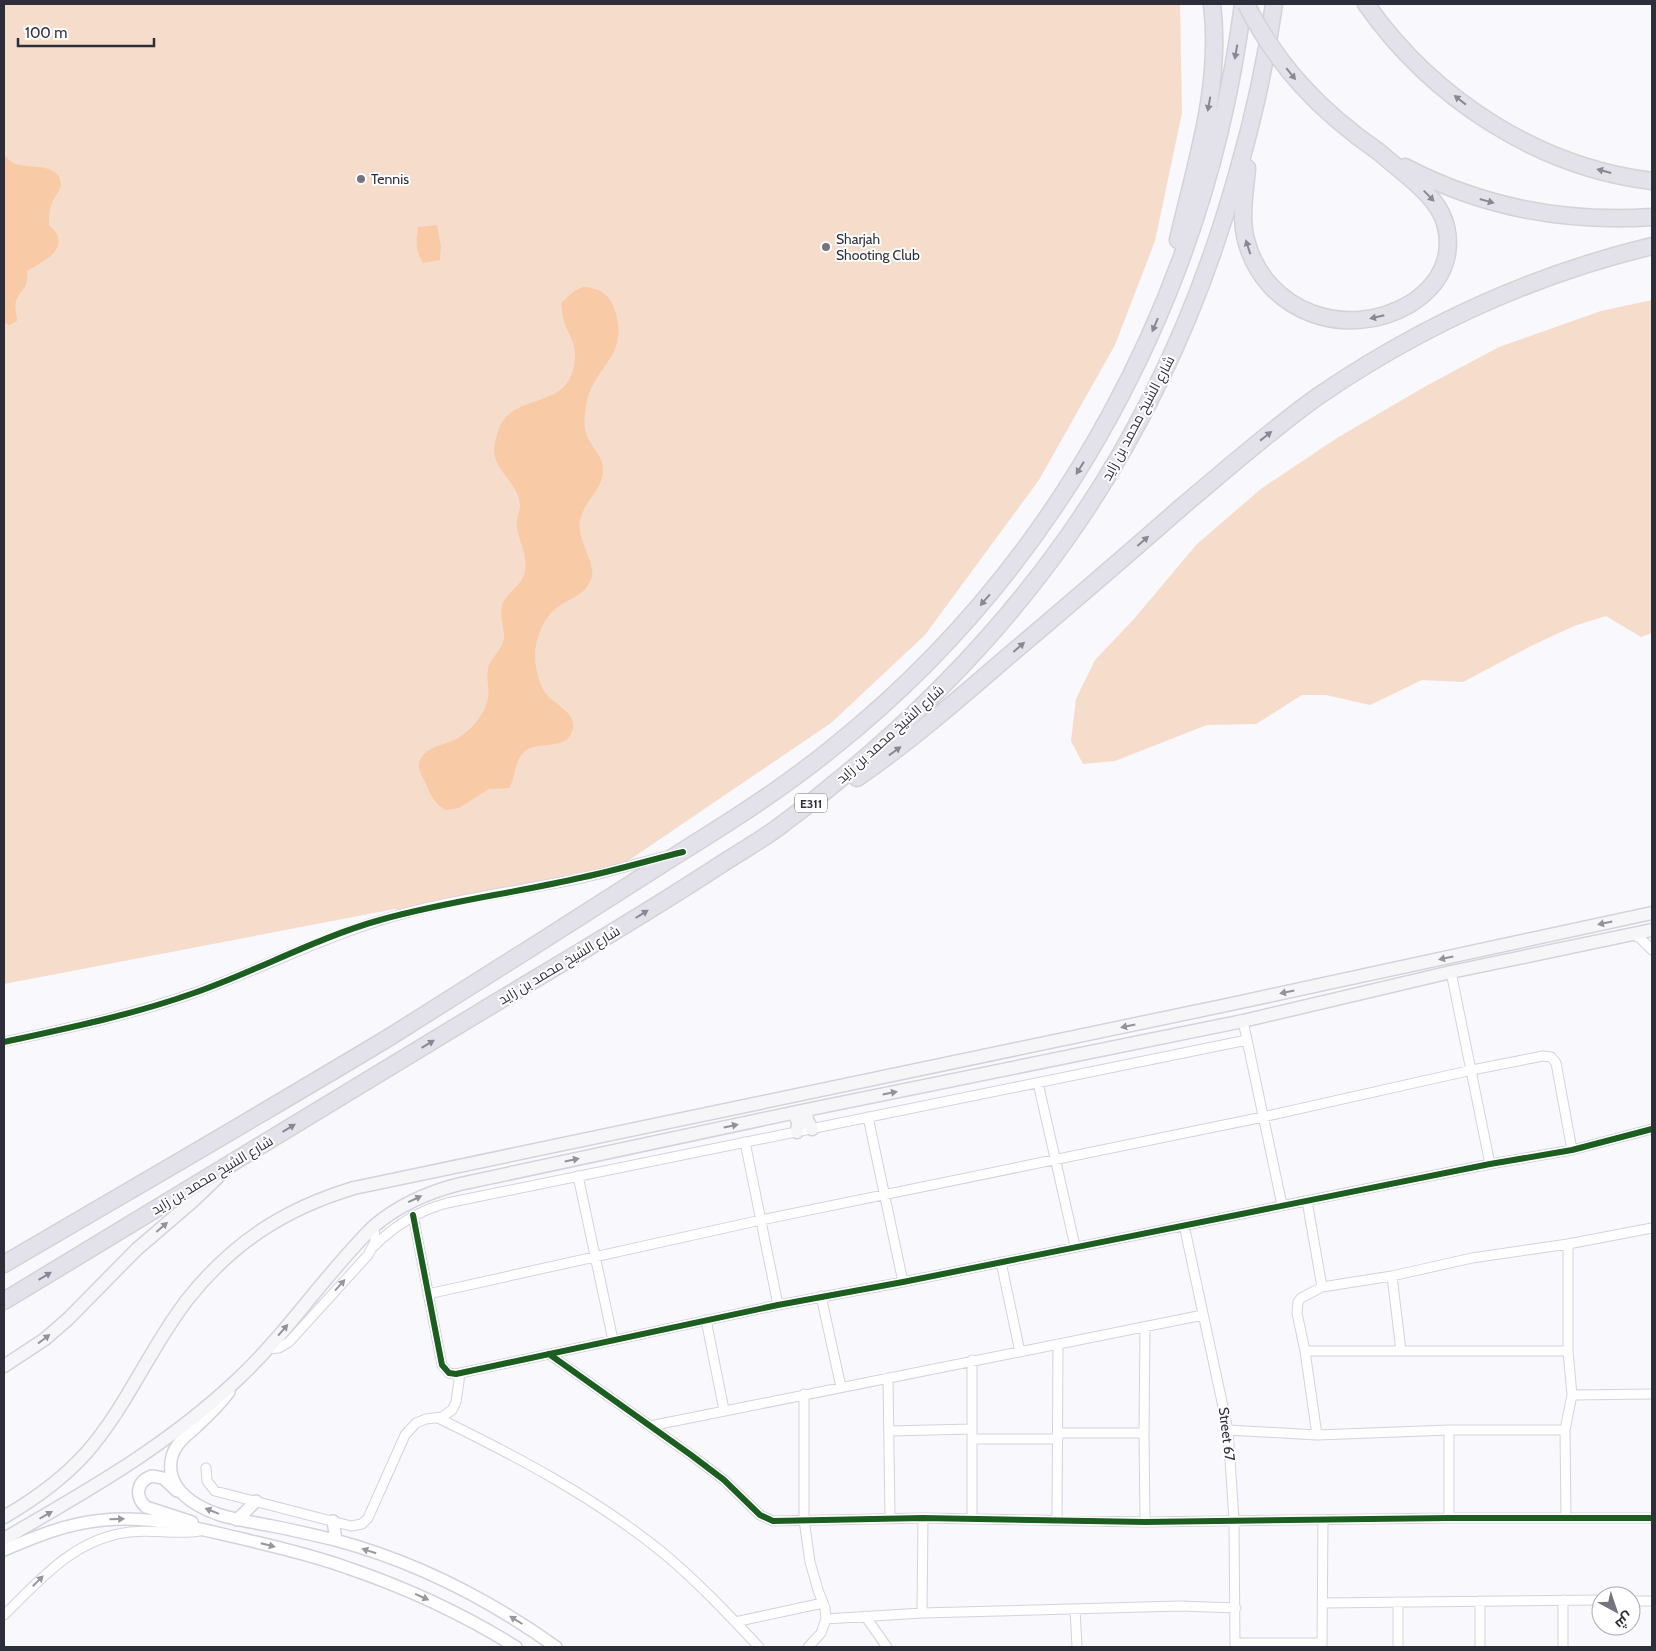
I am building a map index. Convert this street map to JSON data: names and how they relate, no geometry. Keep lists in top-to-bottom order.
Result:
{
  "streets": {
    "highway": ["شارع الشيخ محمد بن زايد", "E311"],
    "street": ["Street 67"]
  },
  "places": ["Tennis", "Sharjah Shooting Club"],
  "scale_bar": "100 m",
  "north": "bottom right"
}
